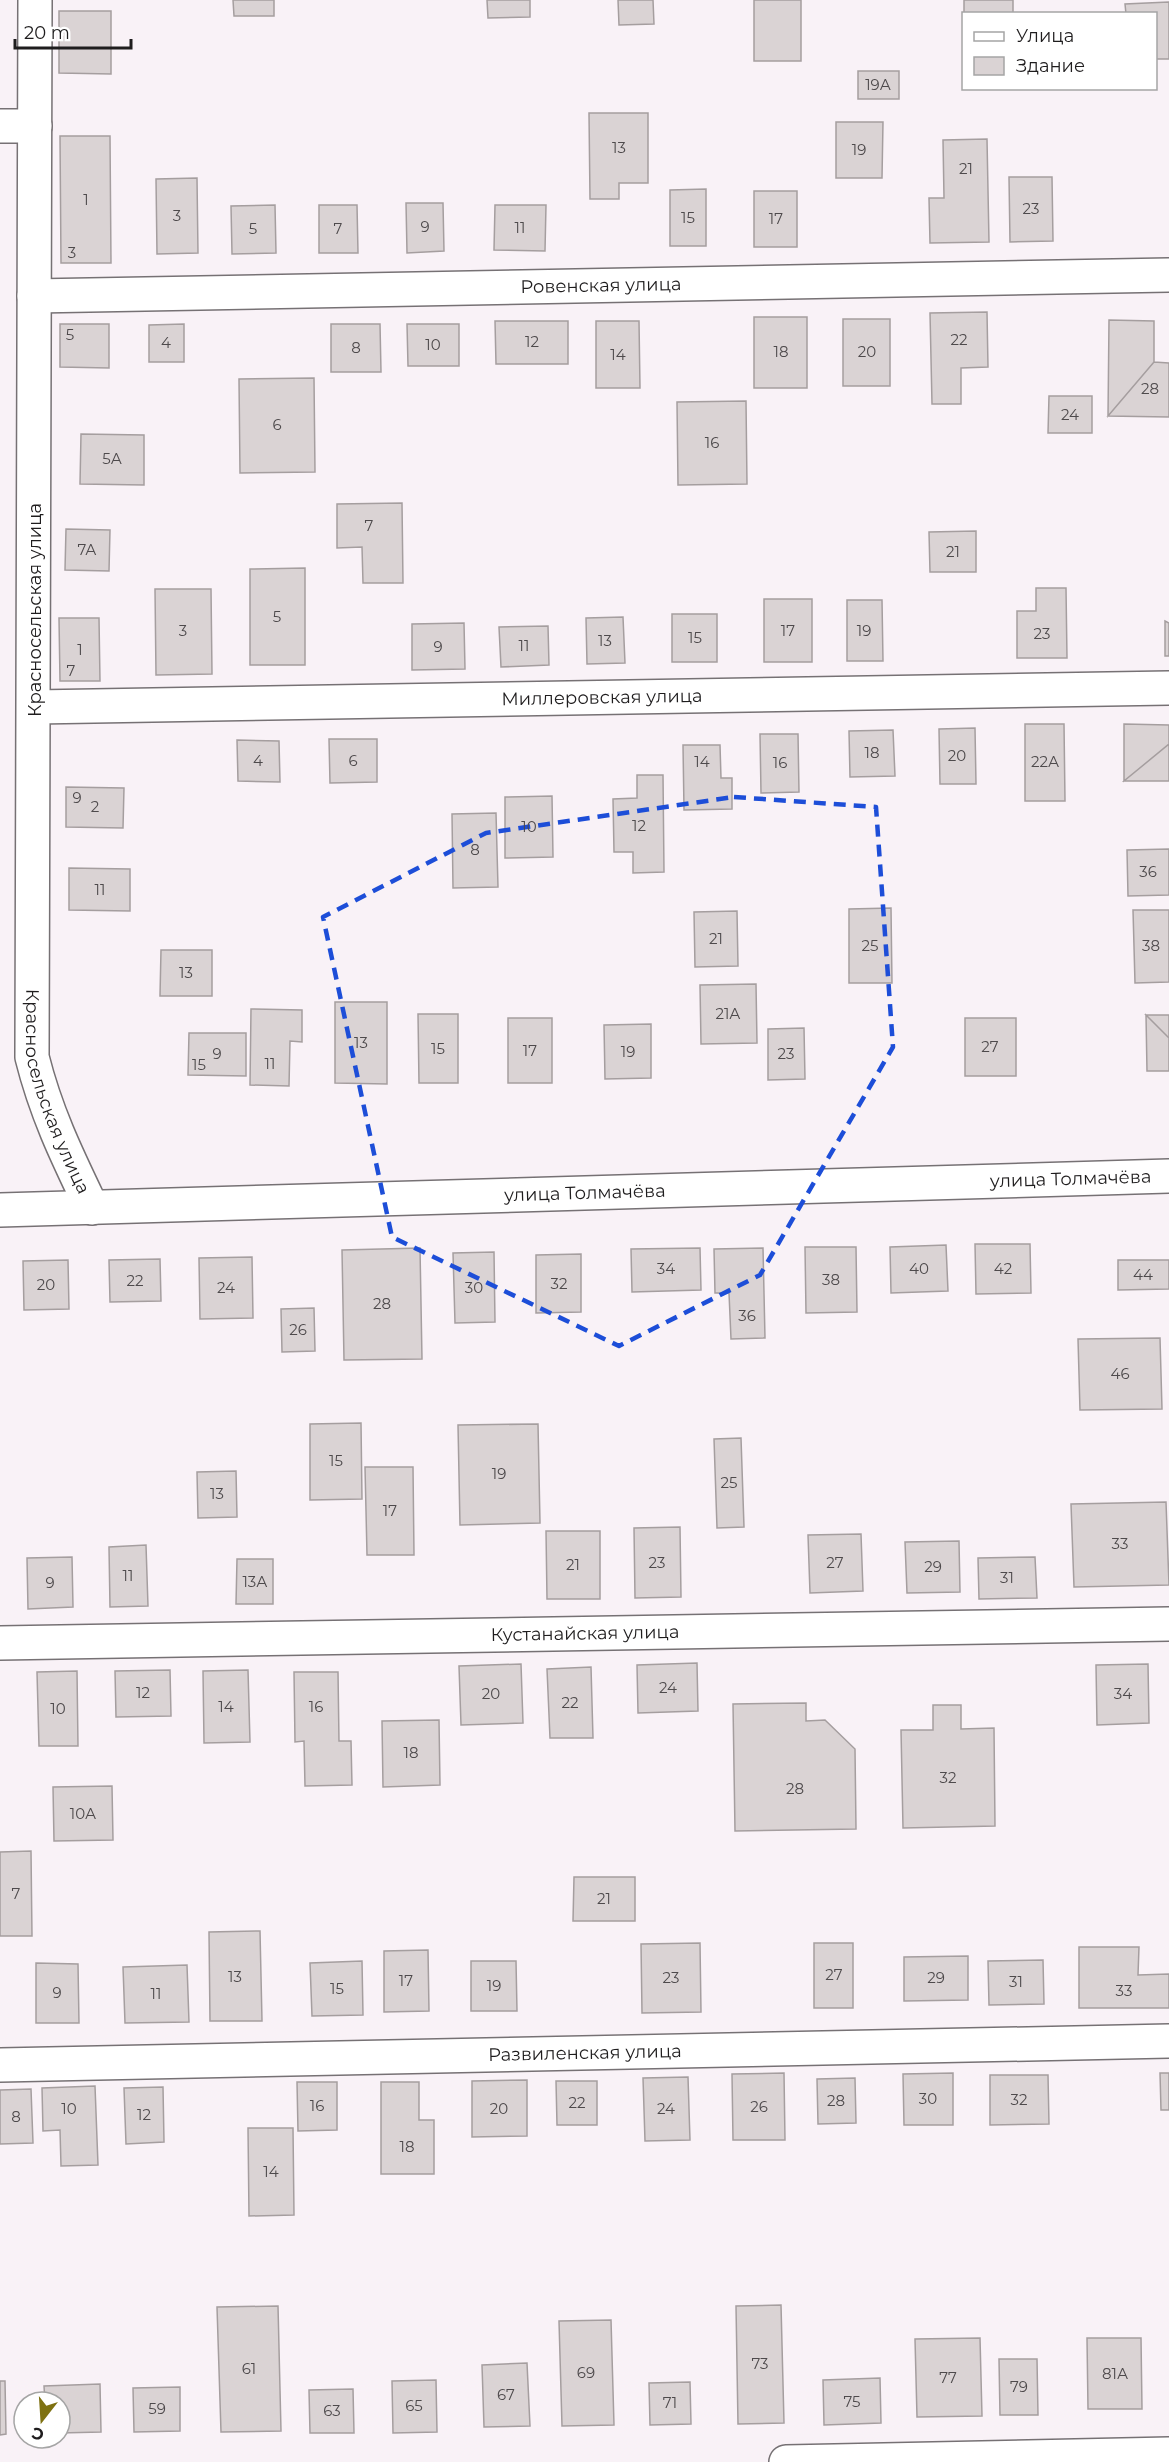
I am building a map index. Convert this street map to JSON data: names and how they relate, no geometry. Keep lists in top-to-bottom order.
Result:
{
  "streets": {
    "street": [
      "Ровенская улица",
      "Красносельская улица",
      "Миллеровская улица",
      "улица Толмачёва",
      "Кустанайская улица",
      "Развиленская улица"
    ]
  },
  "crossings": [
    ["Ровенская улица", "Красносельская улица"],
    ["Красносельская улица", "Миллеровская улица"],
    ["Красносельская улица", "улица Толмачёва"]
  ],
  "house_numbers": [
    "19А",
    "13",
    "19",
    "21",
    "1",
    "23",
    "3",
    "15",
    "17",
    "9",
    "11",
    "5",
    "7",
    "3",
    "5",
    "22",
    "12",
    "4",
    "10",
    "8",
    "18",
    "20",
    "14",
    "28",
    "24",
    "6",
    "16",
    "5А",
    "7",
    "7А",
    "21",
    "5",
    "3",
    "17",
    "19",
    "23",
    "15",
    "13",
    "11",
    "9",
    "1",
    "7",
    "18",
    "20",
    "4",
    "6",
    "14",
    "22А",
    "16",
    "9",
    "2",
    "12",
    "10",
    "8",
    "36",
    "11",
    "21",
    "25",
    "38",
    "13",
    "21А",
    "13",
    "27",
    "15",
    "17",
    "19",
    "9",
    "23",
    "11",
    "15",
    "34",
    "40",
    "42",
    "44",
    "38",
    "22",
    "32",
    "20",
    "24",
    "30",
    "28",
    "36",
    "26",
    "46",
    "15",
    "19",
    "25",
    "13",
    "17",
    "33",
    "23",
    "27",
    "21",
    "29",
    "11",
    "31",
    "13А",
    "9",
    "24",
    "12",
    "20",
    "34",
    "22",
    "14",
    "16",
    "10",
    "18",
    "32",
    "28",
    "10А",
    "7",
    "21",
    "27",
    "13",
    "23",
    "29",
    "17",
    "31",
    "19",
    "15",
    "33",
    "9",
    "11",
    "30",
    "32",
    "28",
    "22",
    "16",
    "26",
    "10",
    "20",
    "24",
    "12",
    "8",
    "18",
    "14",
    "73",
    "61",
    "69",
    "81А",
    "77",
    "79",
    "67",
    "75",
    "71",
    "65",
    "59",
    "63"
  ],
  "legend": ["Улица", "Здание"],
  "scale_bar": "20 m",
  "north": "bottom"
}
